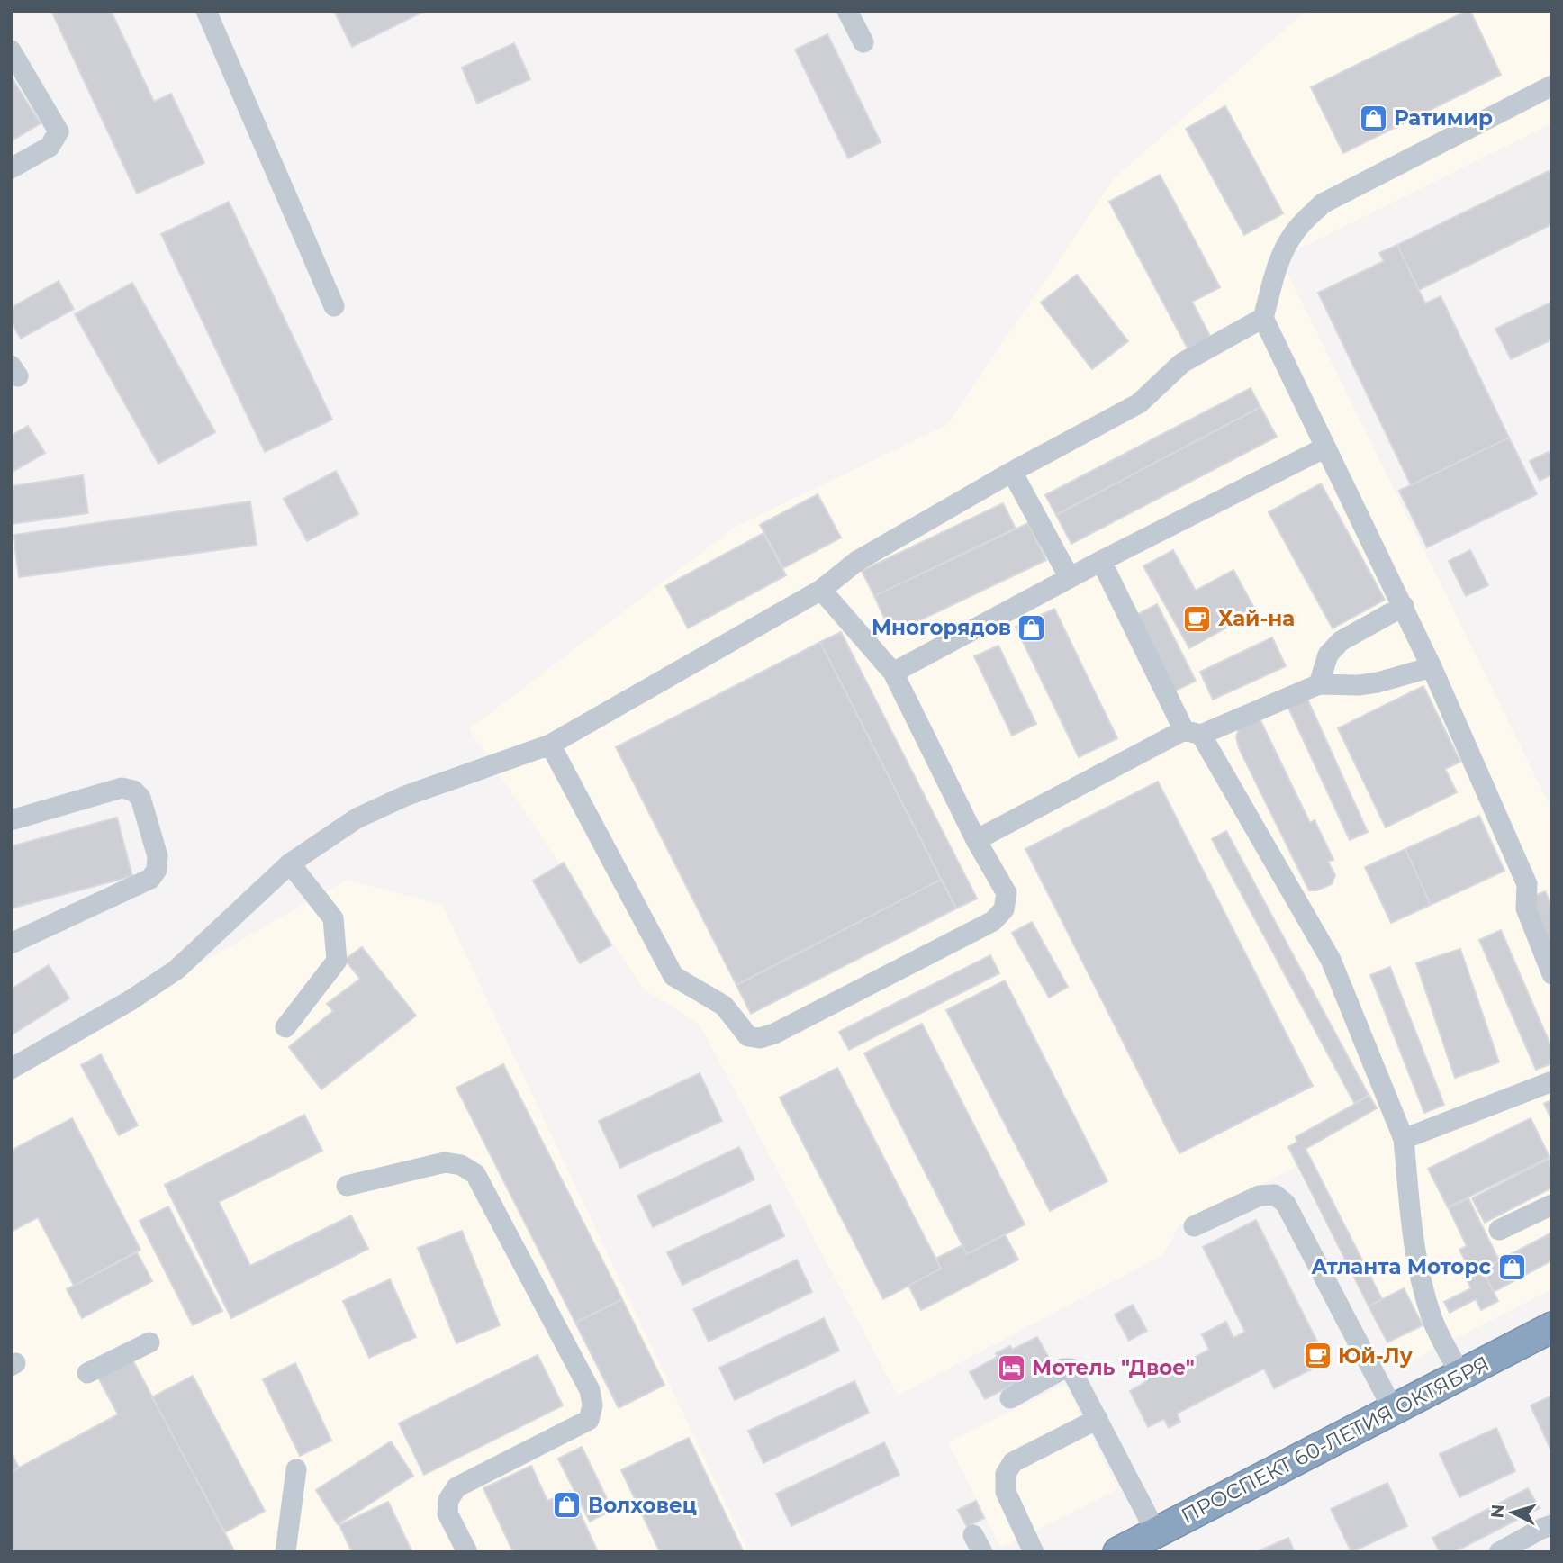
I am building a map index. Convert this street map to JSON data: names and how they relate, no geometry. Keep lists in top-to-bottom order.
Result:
{
  "streets": {
    "highway": ["ПРОСПЕКТ 60-ЛЕТИЯ ОКТЯБРЯ"]
  },
  "places": {
    "shop": [
      "Ратимир",
      "Многорядов",
      "Атланта Моторс",
      "Волховец"
    ],
    "cafe": ["Хай-на", "Юй-Лу"],
    "hotel": ["Мотель \"Двое\""]
  },
  "north": "left"
}
